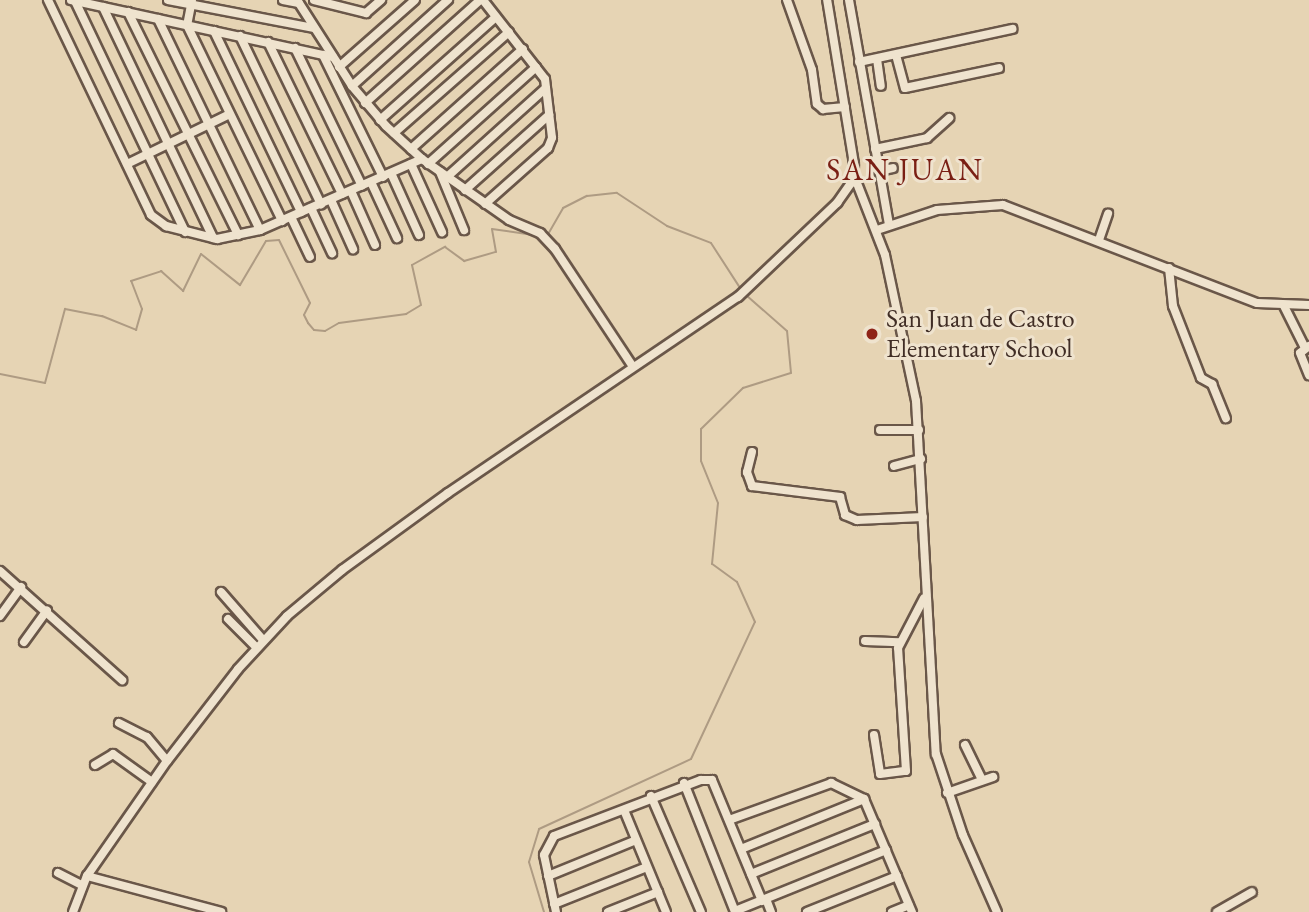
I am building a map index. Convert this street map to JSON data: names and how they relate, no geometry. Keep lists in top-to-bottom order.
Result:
{
  "districts": ["SAN JUAN"],
  "places": ["San Juan de Castro Elementary School"]
}
